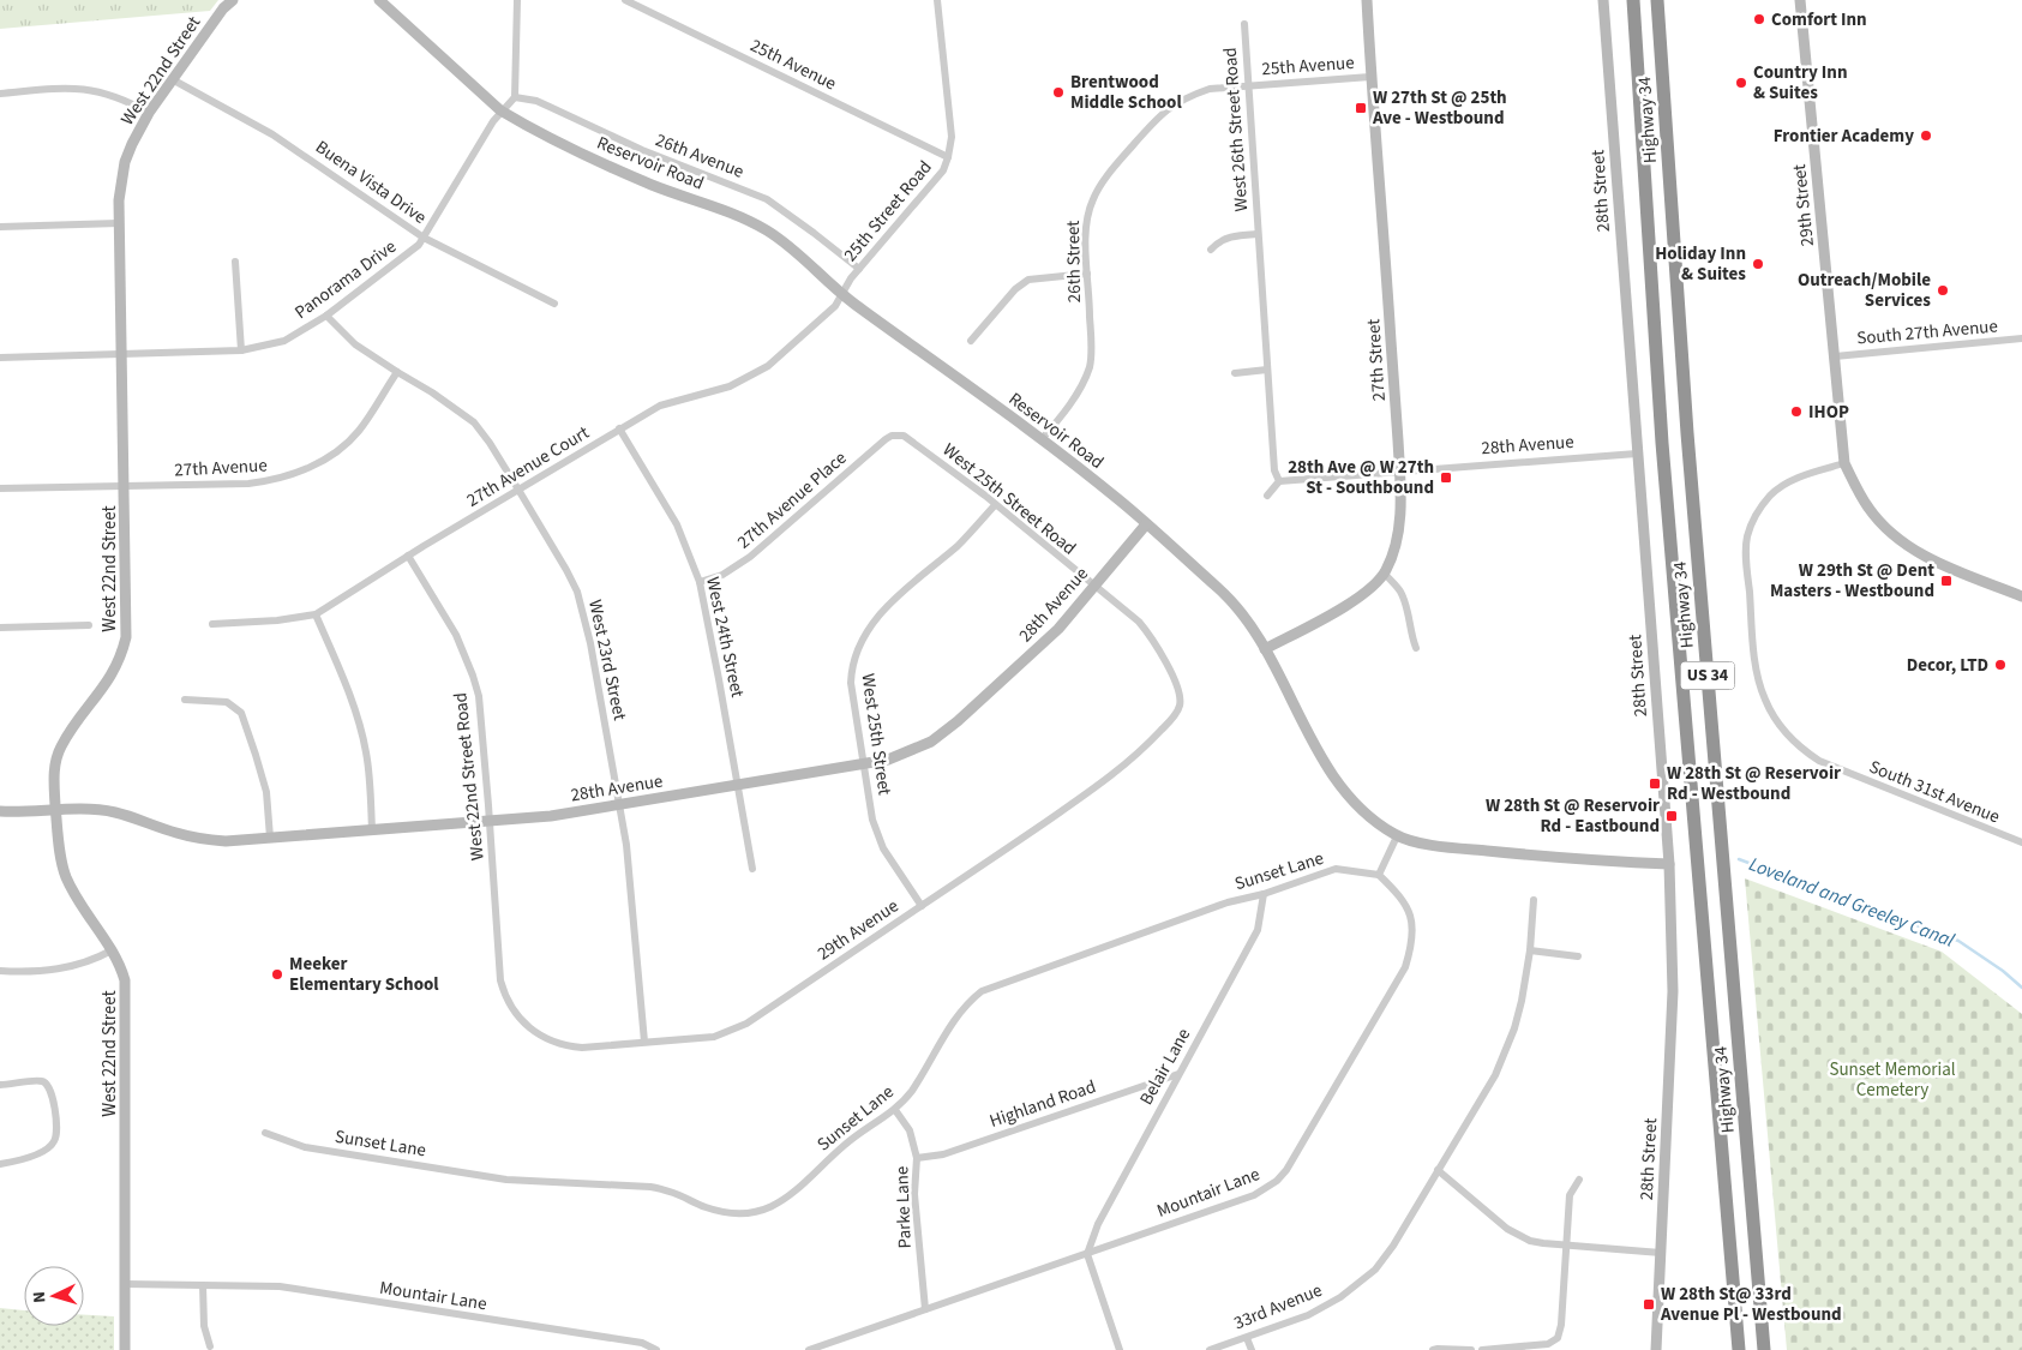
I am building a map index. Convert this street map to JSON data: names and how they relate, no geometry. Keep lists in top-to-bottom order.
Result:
{
  "streets": {
    "highway": ["Highway 34", "US 34"],
    "street": [
      "25th Avenue",
      "West 22nd Street",
      "West 26th Street Road",
      "26th Avenue",
      "Reservoir Road",
      "Buena Vista Drive",
      "28th Street",
      "29th Street",
      "25th Street Road",
      "26th Street",
      "Panorama Drive",
      "South 27th Avenue",
      "27th Street",
      "28th Avenue",
      "27th Avenue Court",
      "27th Avenue",
      "West 25th Street Road",
      "27th Avenue Place",
      "West 24th Street",
      "West 23rd Street",
      "West 25th Street",
      "West 22nd Street Road",
      "South 31st Avenue",
      "Sunset Lane",
      "29th Avenue",
      "Belair Lane",
      "Highland Road",
      "Mountair Lane",
      "Parke Lane",
      "33rd Avenue"
    ]
  },
  "crossings": [
    ["25th Avenue", "West 26th Street Road"],
    ["25th Avenue", "25th Street Road"],
    ["25th Avenue", "26th Street"],
    ["25th Avenue", "27th Street"],
    ["West 22nd Street", "Buena Vista Drive"],
    ["West 22nd Street", "Panorama Drive"],
    ["West 22nd Street", "28th Avenue"],
    ["West 22nd Street", "27th Avenue"],
    ["West 22nd Street", "Mountair Lane"],
    ["West 26th Street Road", "26th Street"],
    ["West 26th Street Road", "28th Avenue"],
    ["26th Avenue", "25th Street Road"],
    ["26th Avenue", "Panorama Drive"],
    ["Reservoir Road", "28th Street"],
    ["Reservoir Road", "25th Street Road"],
    ["Reservoir Road", "26th Street"],
    ["Reservoir Road", "Panorama Drive"],
    ["Reservoir Road", "27th Street"],
    ["Reservoir Road", "28th Avenue"],
    ["Reservoir Road", "27th Avenue Court"],
    ["Buena Vista Drive", "Panorama Drive"],
    ["28th Street", "28th Avenue"],
    ["29th Street", "South 27th Avenue"],
    ["29th Street", "South 31st Avenue"],
    ["25th Street Road", "27th Avenue Court"],
    ["Panorama Drive", "West 23rd Street"],
    ["27th Street", "28th Avenue"],
    ["28th Avenue", "West 25th Street Road"],
    ["28th Avenue", "West 24th Street"],
    ["28th Avenue", "West 23rd Street"],
    ["28th Avenue", "West 25th Street"],
    ["28th Avenue", "West 22nd Street Road"],
    ["27th Avenue Court", "West 24th Street"],
    ["27th Avenue Court", "West 23rd Street"],
    ["27th Avenue Court", "West 22nd Street Road"],
    ["27th Avenue", "West 23rd Street"],
    ["West 25th Street Road", "27th Avenue Place"],
    ["West 25th Street Road", "West 25th Street"],
    ["West 25th Street Road", "29th Avenue"],
    ["27th Avenue Place", "West 24th Street"],
    ["West 23rd Street", "29th Avenue"],
    ["West 25th Street", "29th Avenue"],
    ["West 22nd Street Road", "29th Avenue"],
    ["Sunset Lane", "Belair Lane"],
    ["Sunset Lane", "Mountair Lane"],
    ["Sunset Lane", "Parke Lane"],
    ["Belair Lane", "Highland Road"],
    ["Belair Lane", "Mountair Lane"],
    ["Highland Road", "Parke Lane"],
    ["Mountair Lane", "Parke Lane"]
  ],
  "water": ["Loveland and Greeley Canal"],
  "parks": ["Sunset Memorial Cemetery"],
  "places": {
    "other": [
      "Comfort Inn",
      "Country Inn & Suites",
      "Brentwood Middle School",
      "Frontier Academy",
      "Holiday Inn & Suites",
      "Outreach/Mobile Services",
      "IHOP",
      "Decor, LTD",
      "Meeker Elementary School"
    ],
    "transit": [
      "W 27th St @ 25th Ave - Westbound",
      "28th Ave @ W 27th St - Southbound",
      "W 29th St @ Dent Masters - Westbound",
      "W 28th St @ Reservoir Rd - Westbound",
      "W 28th St @ Reservoir Rd - Eastbound",
      "W 28th St@ 33rd Avenue Pl - Westbound"
    ]
  },
  "north": "left"
}
